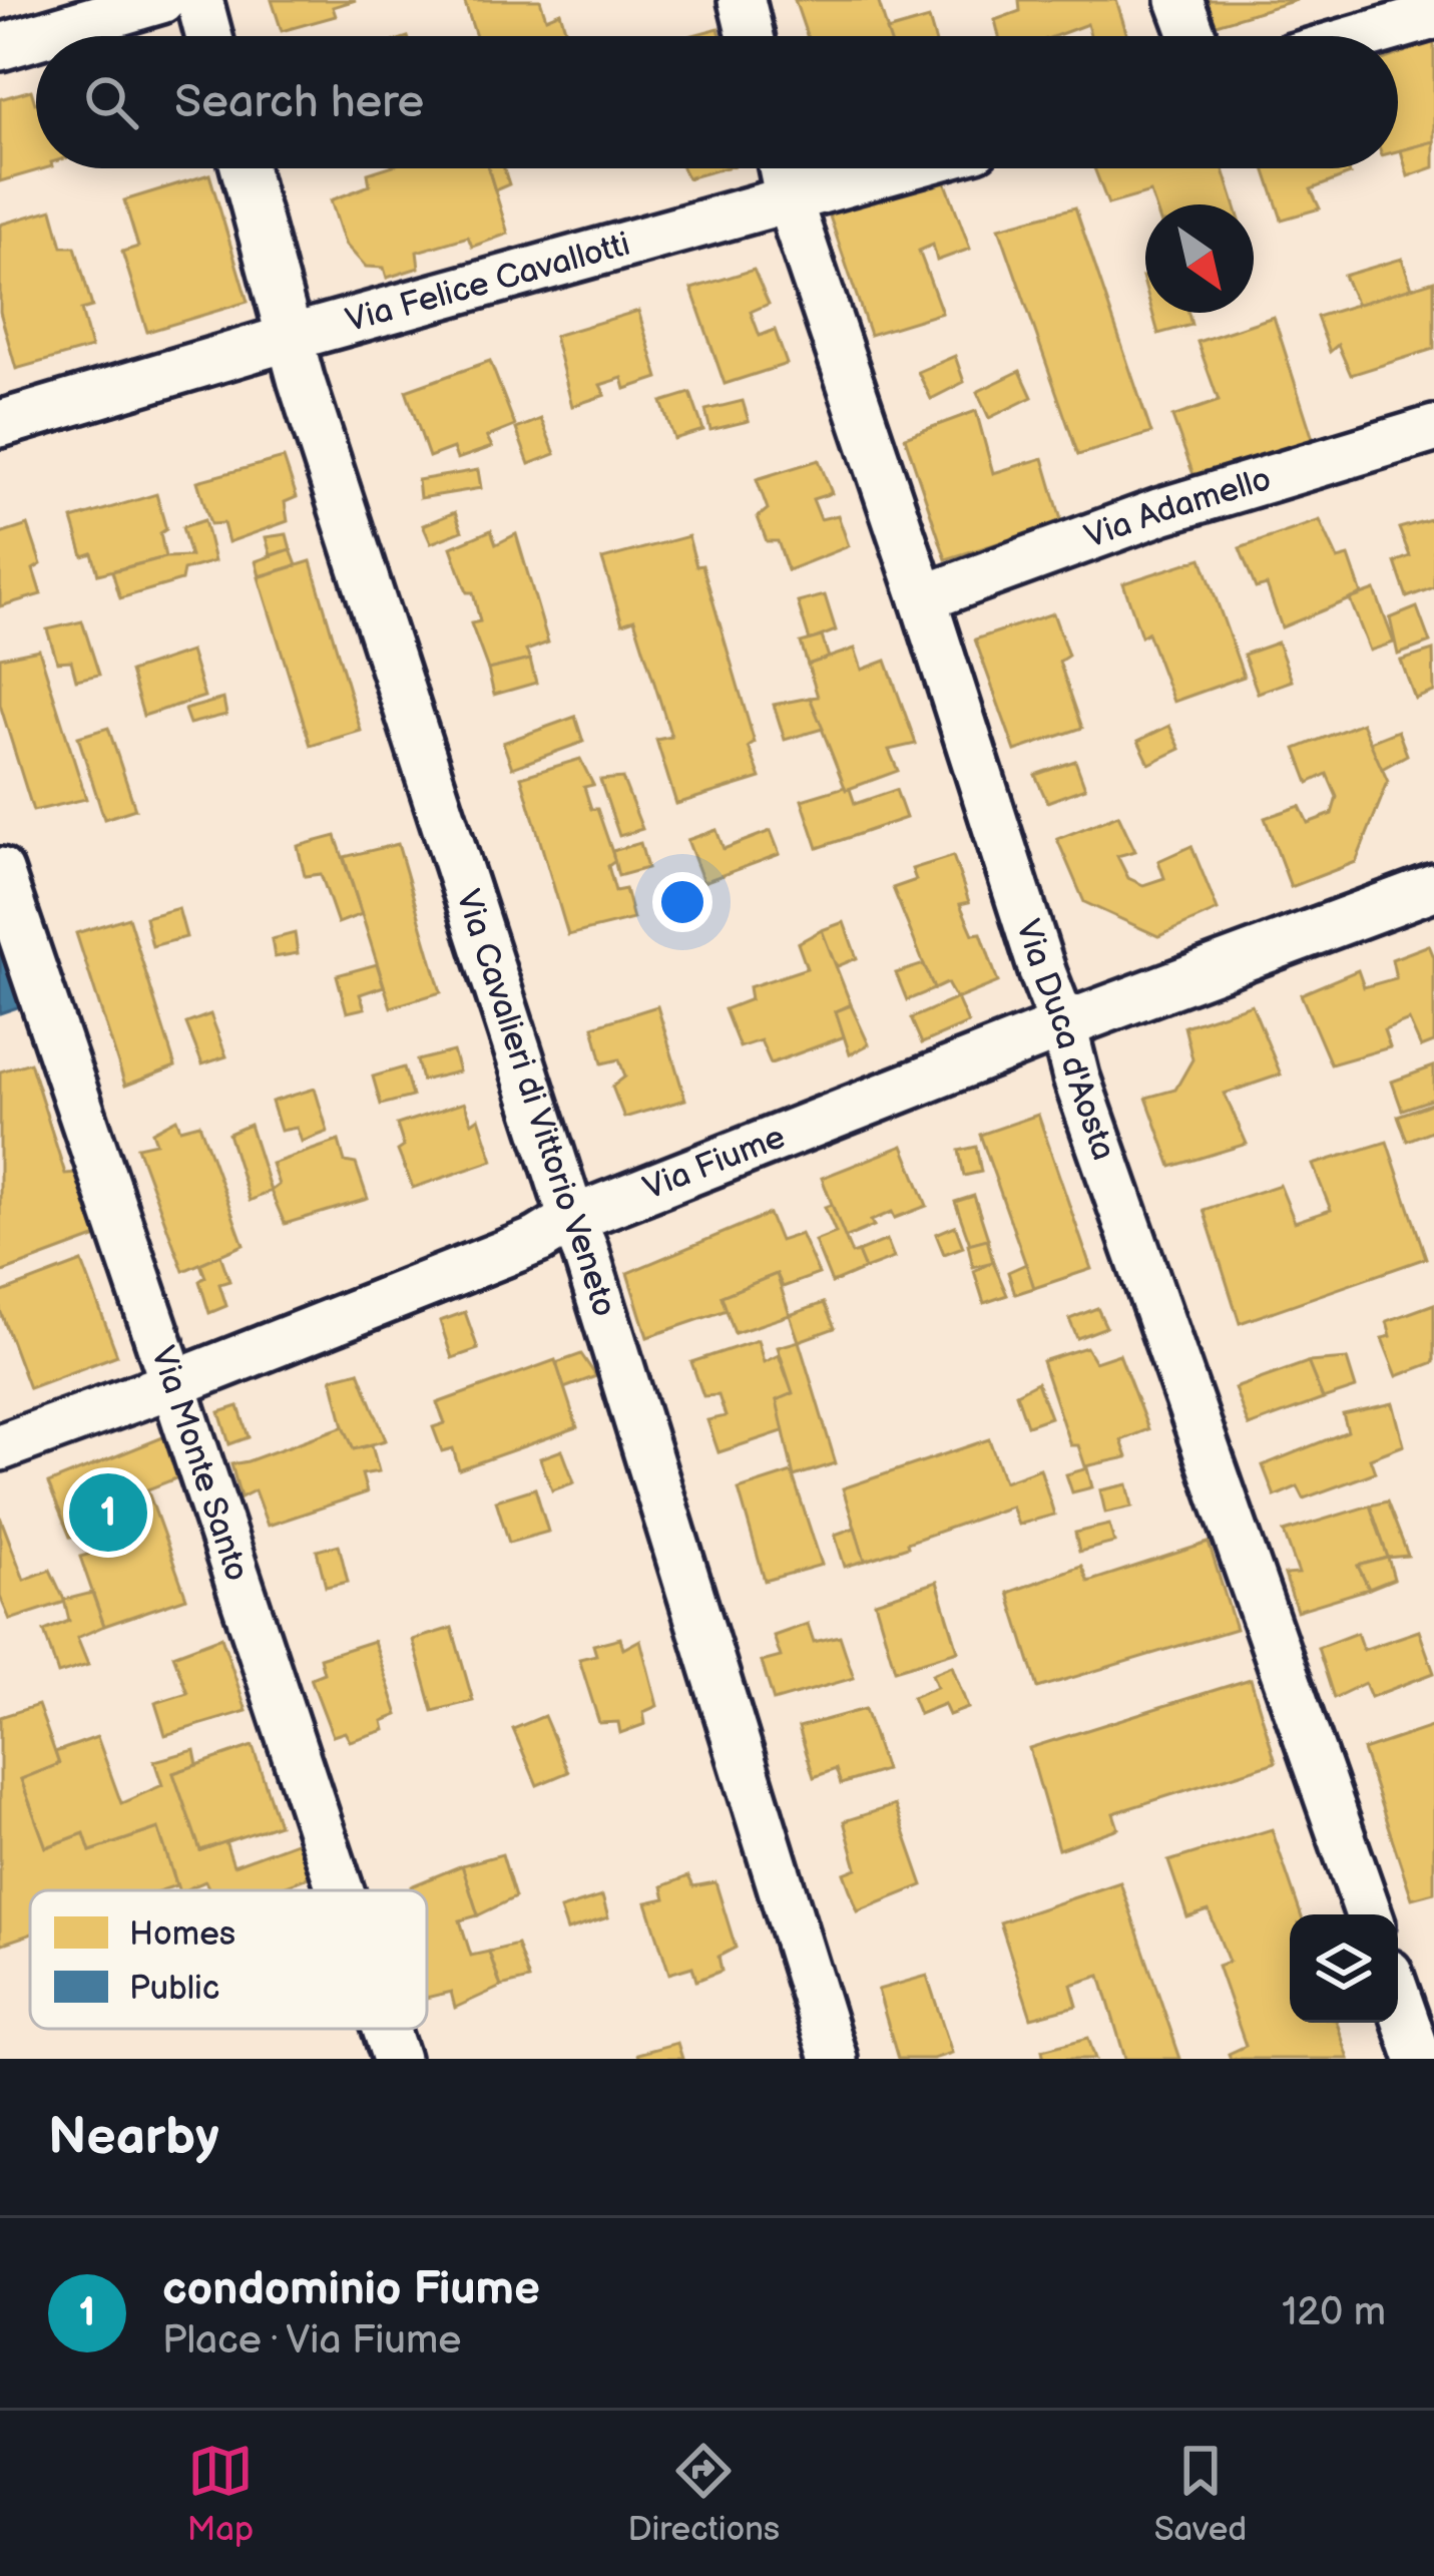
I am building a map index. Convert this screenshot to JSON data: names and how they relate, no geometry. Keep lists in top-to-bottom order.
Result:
{
  "streets": {
    "street": [
      "Via Felice Cavallotti",
      "Via Adamello",
      "Via Duca d'Aosta",
      "Via Cavalieri di Vittorio Veneto",
      "Via Fiume",
      "Via Monte Santo"
    ]
  },
  "crossings": [
    ["Via Felice Cavallotti", "Via Duca d'Aosta"],
    ["Via Felice Cavallotti", "Via Cavalieri di Vittorio Veneto"],
    ["Via Adamello", "Via Duca d'Aosta"],
    ["Via Duca d'Aosta", "Via Fiume"],
    ["Via Cavalieri di Vittorio Veneto", "Via Fiume"],
    ["Via Fiume", "Via Monte Santo"]
  ],
  "legend": ["Homes", "Public"],
  "north": "bottom right",
  "page": {
    "search": "Search here",
    "pins": "1",
    "heading": "Nearby",
    "list": [
      {
        "mark": "1",
        "name": "condominio Fiume",
        "note": "Place · Via Fiume",
        "value": "120 m"
      }
    ],
    "nav": ["Map", "Directions", "Saved"]
  }
}
